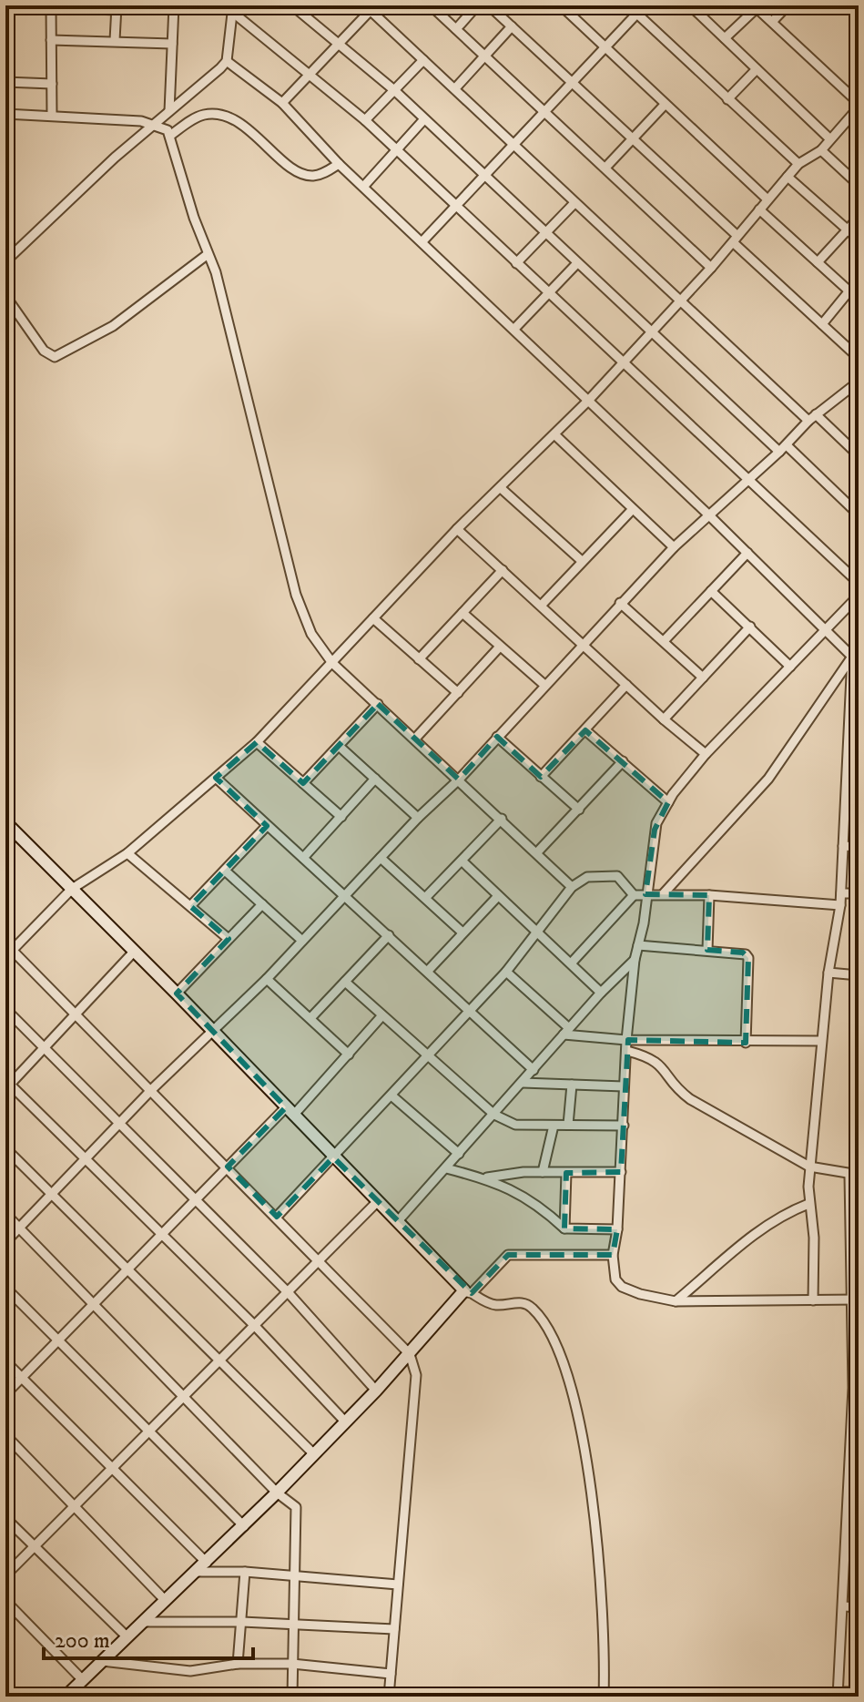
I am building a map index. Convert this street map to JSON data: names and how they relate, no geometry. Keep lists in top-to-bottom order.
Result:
{
  "scale_bar": "200 m"
}
